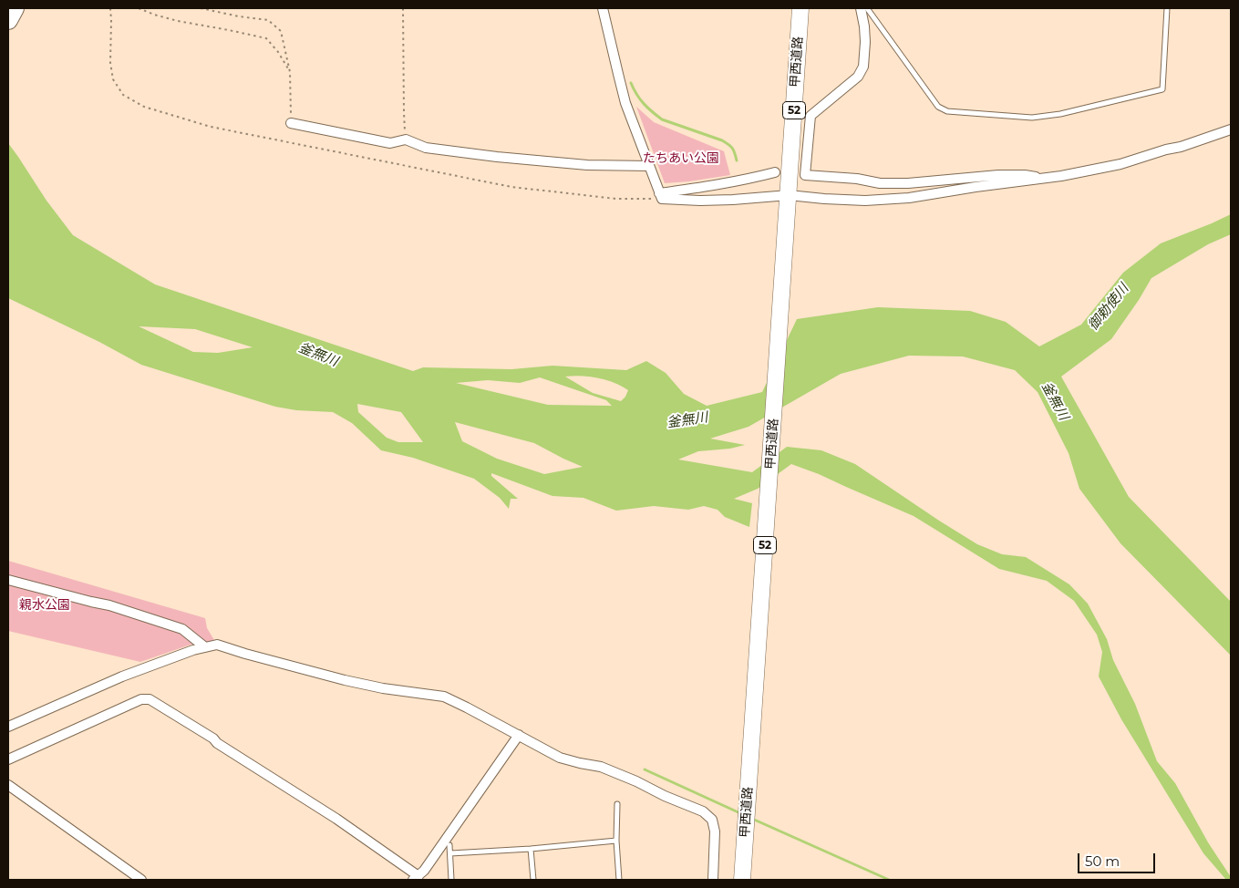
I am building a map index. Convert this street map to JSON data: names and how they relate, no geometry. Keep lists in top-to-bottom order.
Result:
{
  "streets": {
    "highway": ["甲西道路", "52"]
  },
  "water": ["御勅使川", "釜無川"],
  "parks": ["たちあい公園", "親水公園"],
  "scale_bar": "50 m"
}
